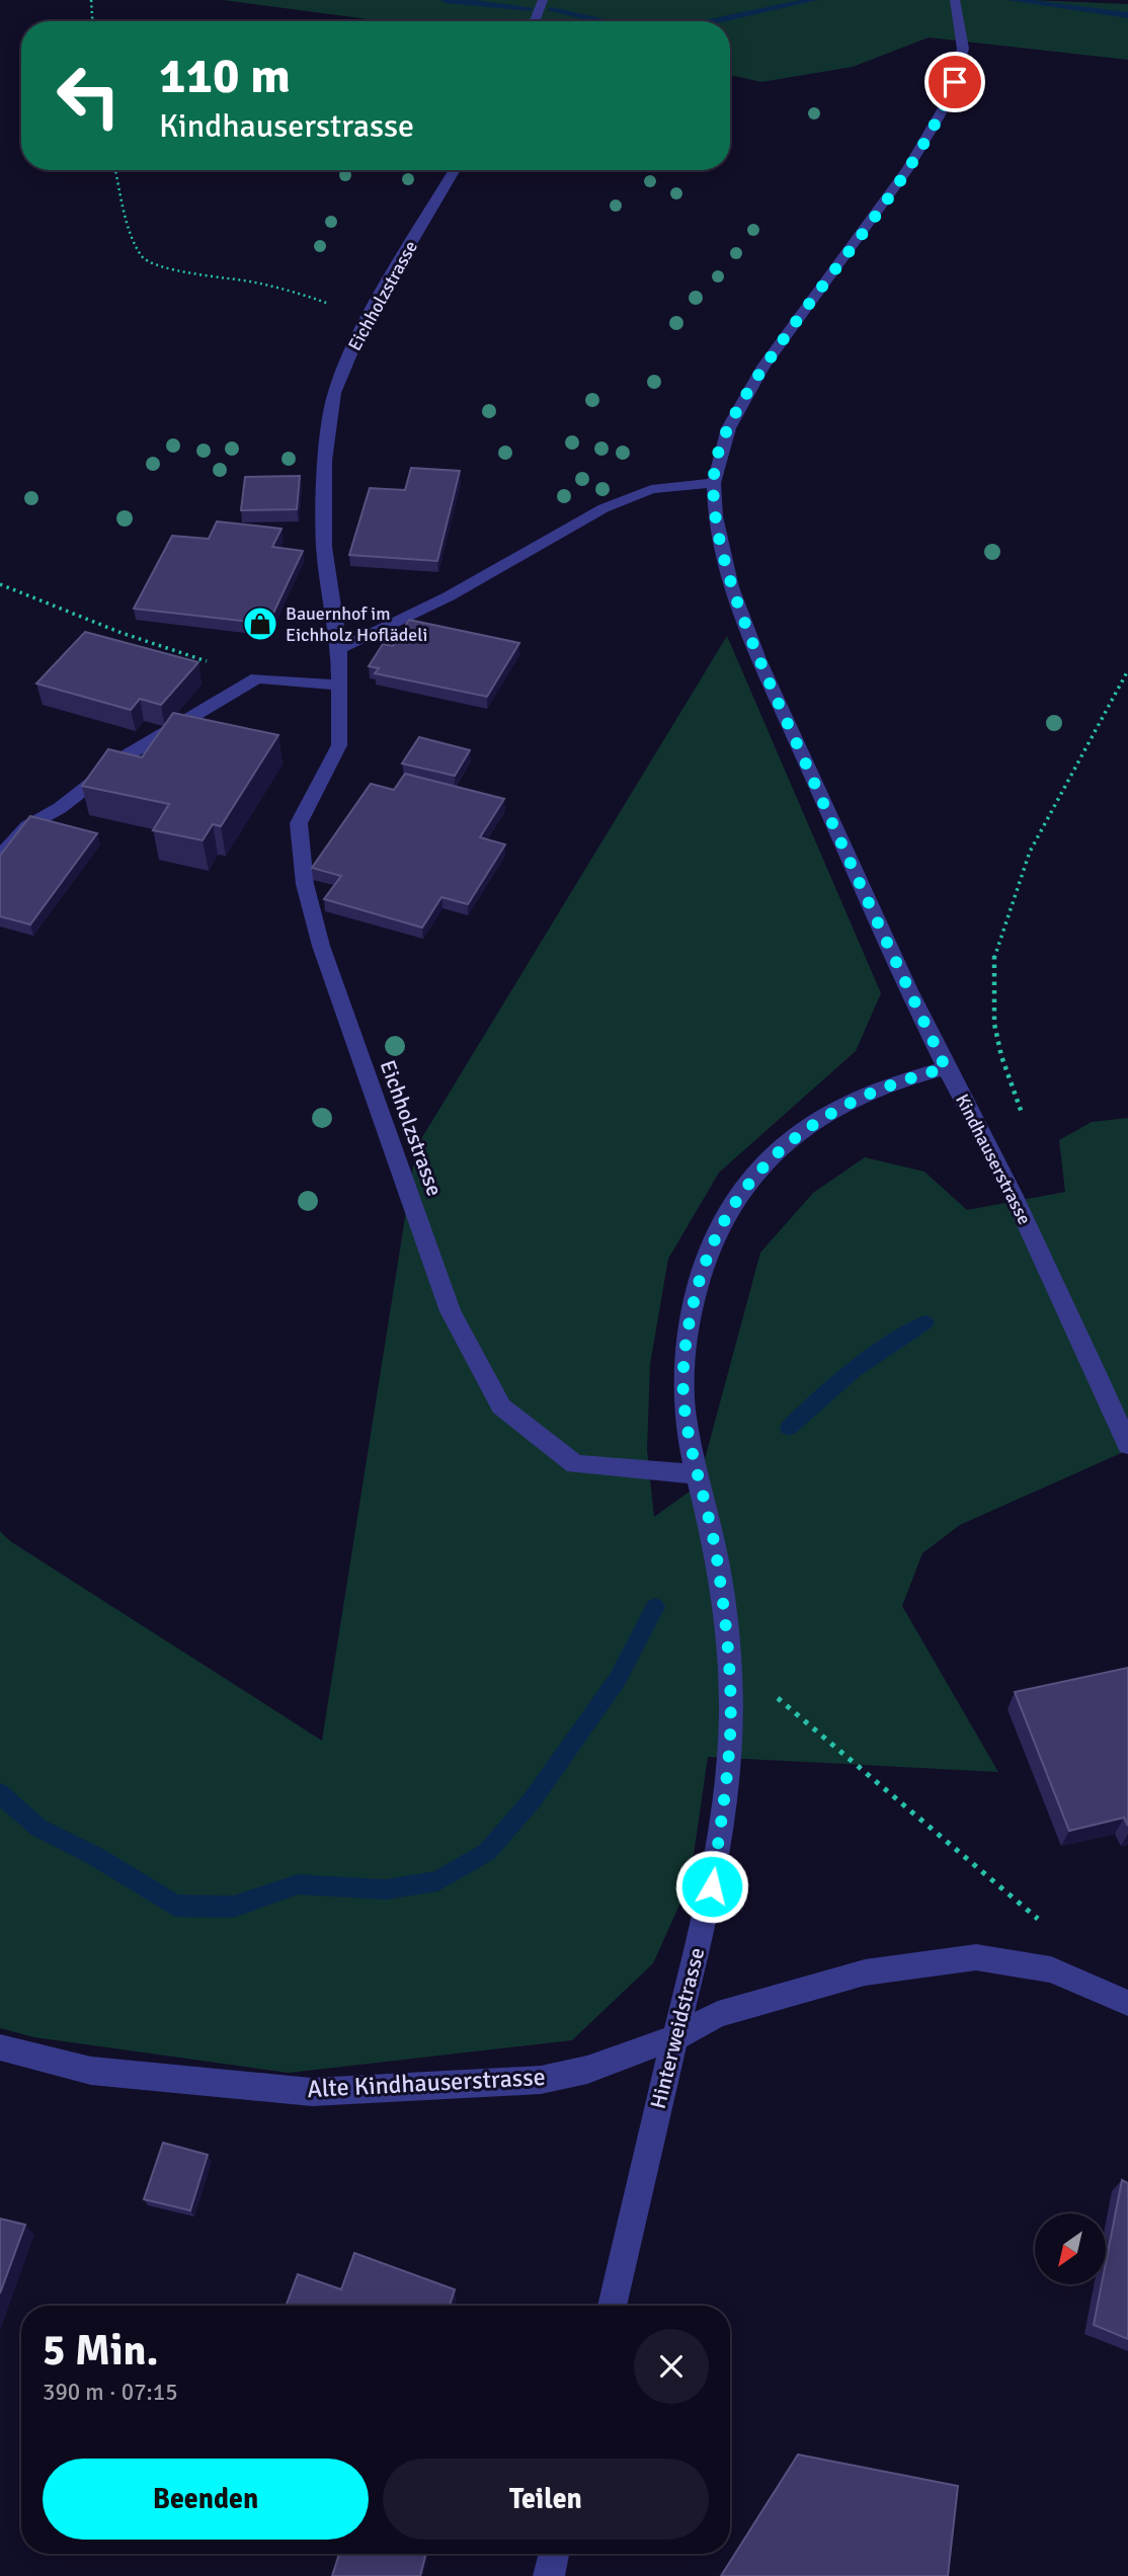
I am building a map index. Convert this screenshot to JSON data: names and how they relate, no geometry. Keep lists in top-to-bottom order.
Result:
{
  "streets": {
    "street": [
      "Eichholzstrasse",
      "Kindhauserstrasse",
      "Hinterweidstrasse",
      "Alte Kindhauserstrasse"
    ]
  },
  "crossings": [
    ["Eichholzstrasse", "Hinterweidstrasse"],
    ["Kindhauserstrasse", "Hinterweidstrasse"],
    ["Hinterweidstrasse", "Alte Kindhauserstrasse"]
  ],
  "places": {
    "shop": ["Bauernhof im Eichholz Hoflädeli"]
  },
  "north": "bottom left",
  "page": {
    "turn": ["110 m", "Kindhauserstrasse"],
    "heading": ["5 Min.", "390 m · 07:15"],
    "buttons": ["Beenden", "Teilen"]
  }
}
